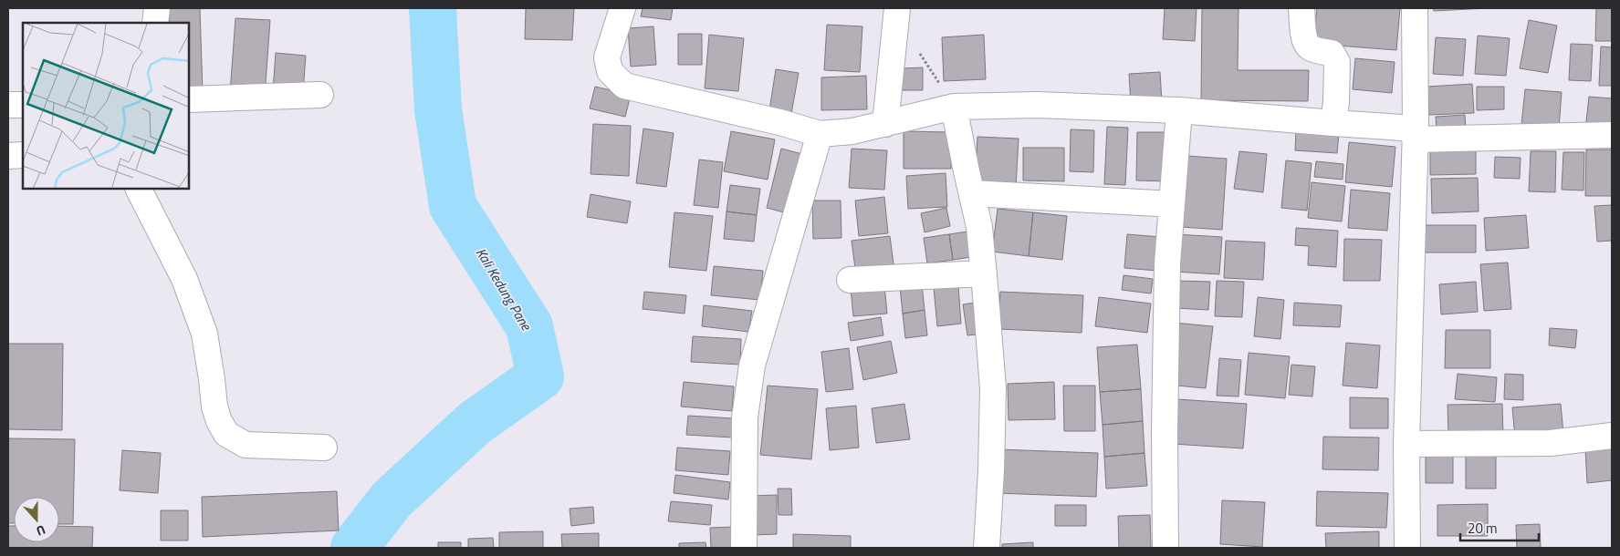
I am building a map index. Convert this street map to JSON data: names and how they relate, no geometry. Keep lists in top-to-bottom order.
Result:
{
  "water": ["Kali Kedung Pane"],
  "scale_bar": "20 m",
  "north": "bottom"
}
